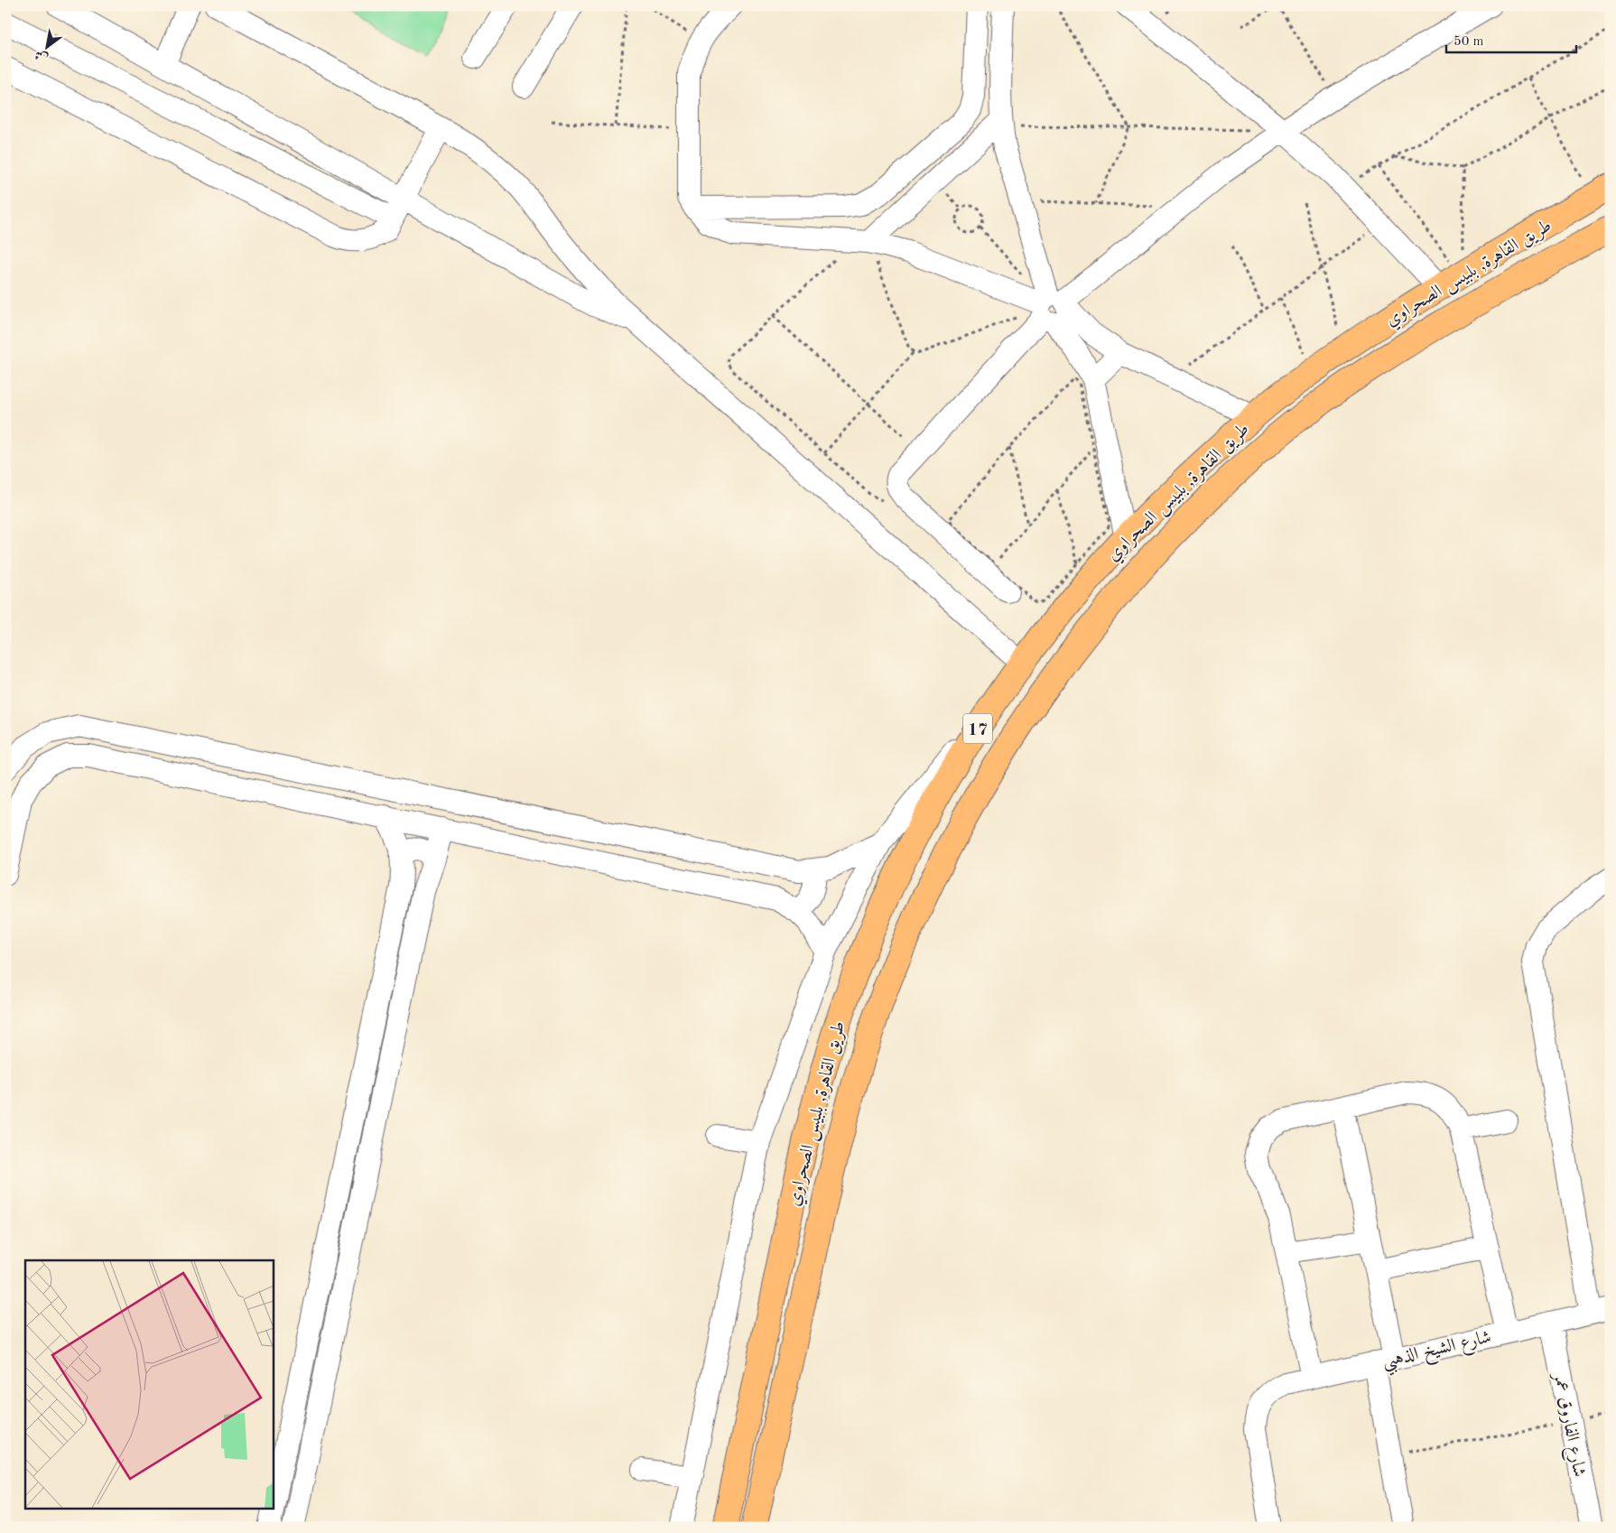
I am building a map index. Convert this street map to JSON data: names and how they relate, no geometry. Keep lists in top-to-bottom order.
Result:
{
  "streets": {
    "highway": ["طريق القاهرة, بلبيس الصحراوي", "17"],
    "street": ["شارع الشيخ الذهبي", "شارع الفاروق عمر"]
  },
  "crossings": [
    ["شارع الشيخ الذهبي", "شارع الفاروق عمر"]
  ],
  "scale_bar": "50 m",
  "north": "bottom left"
}
